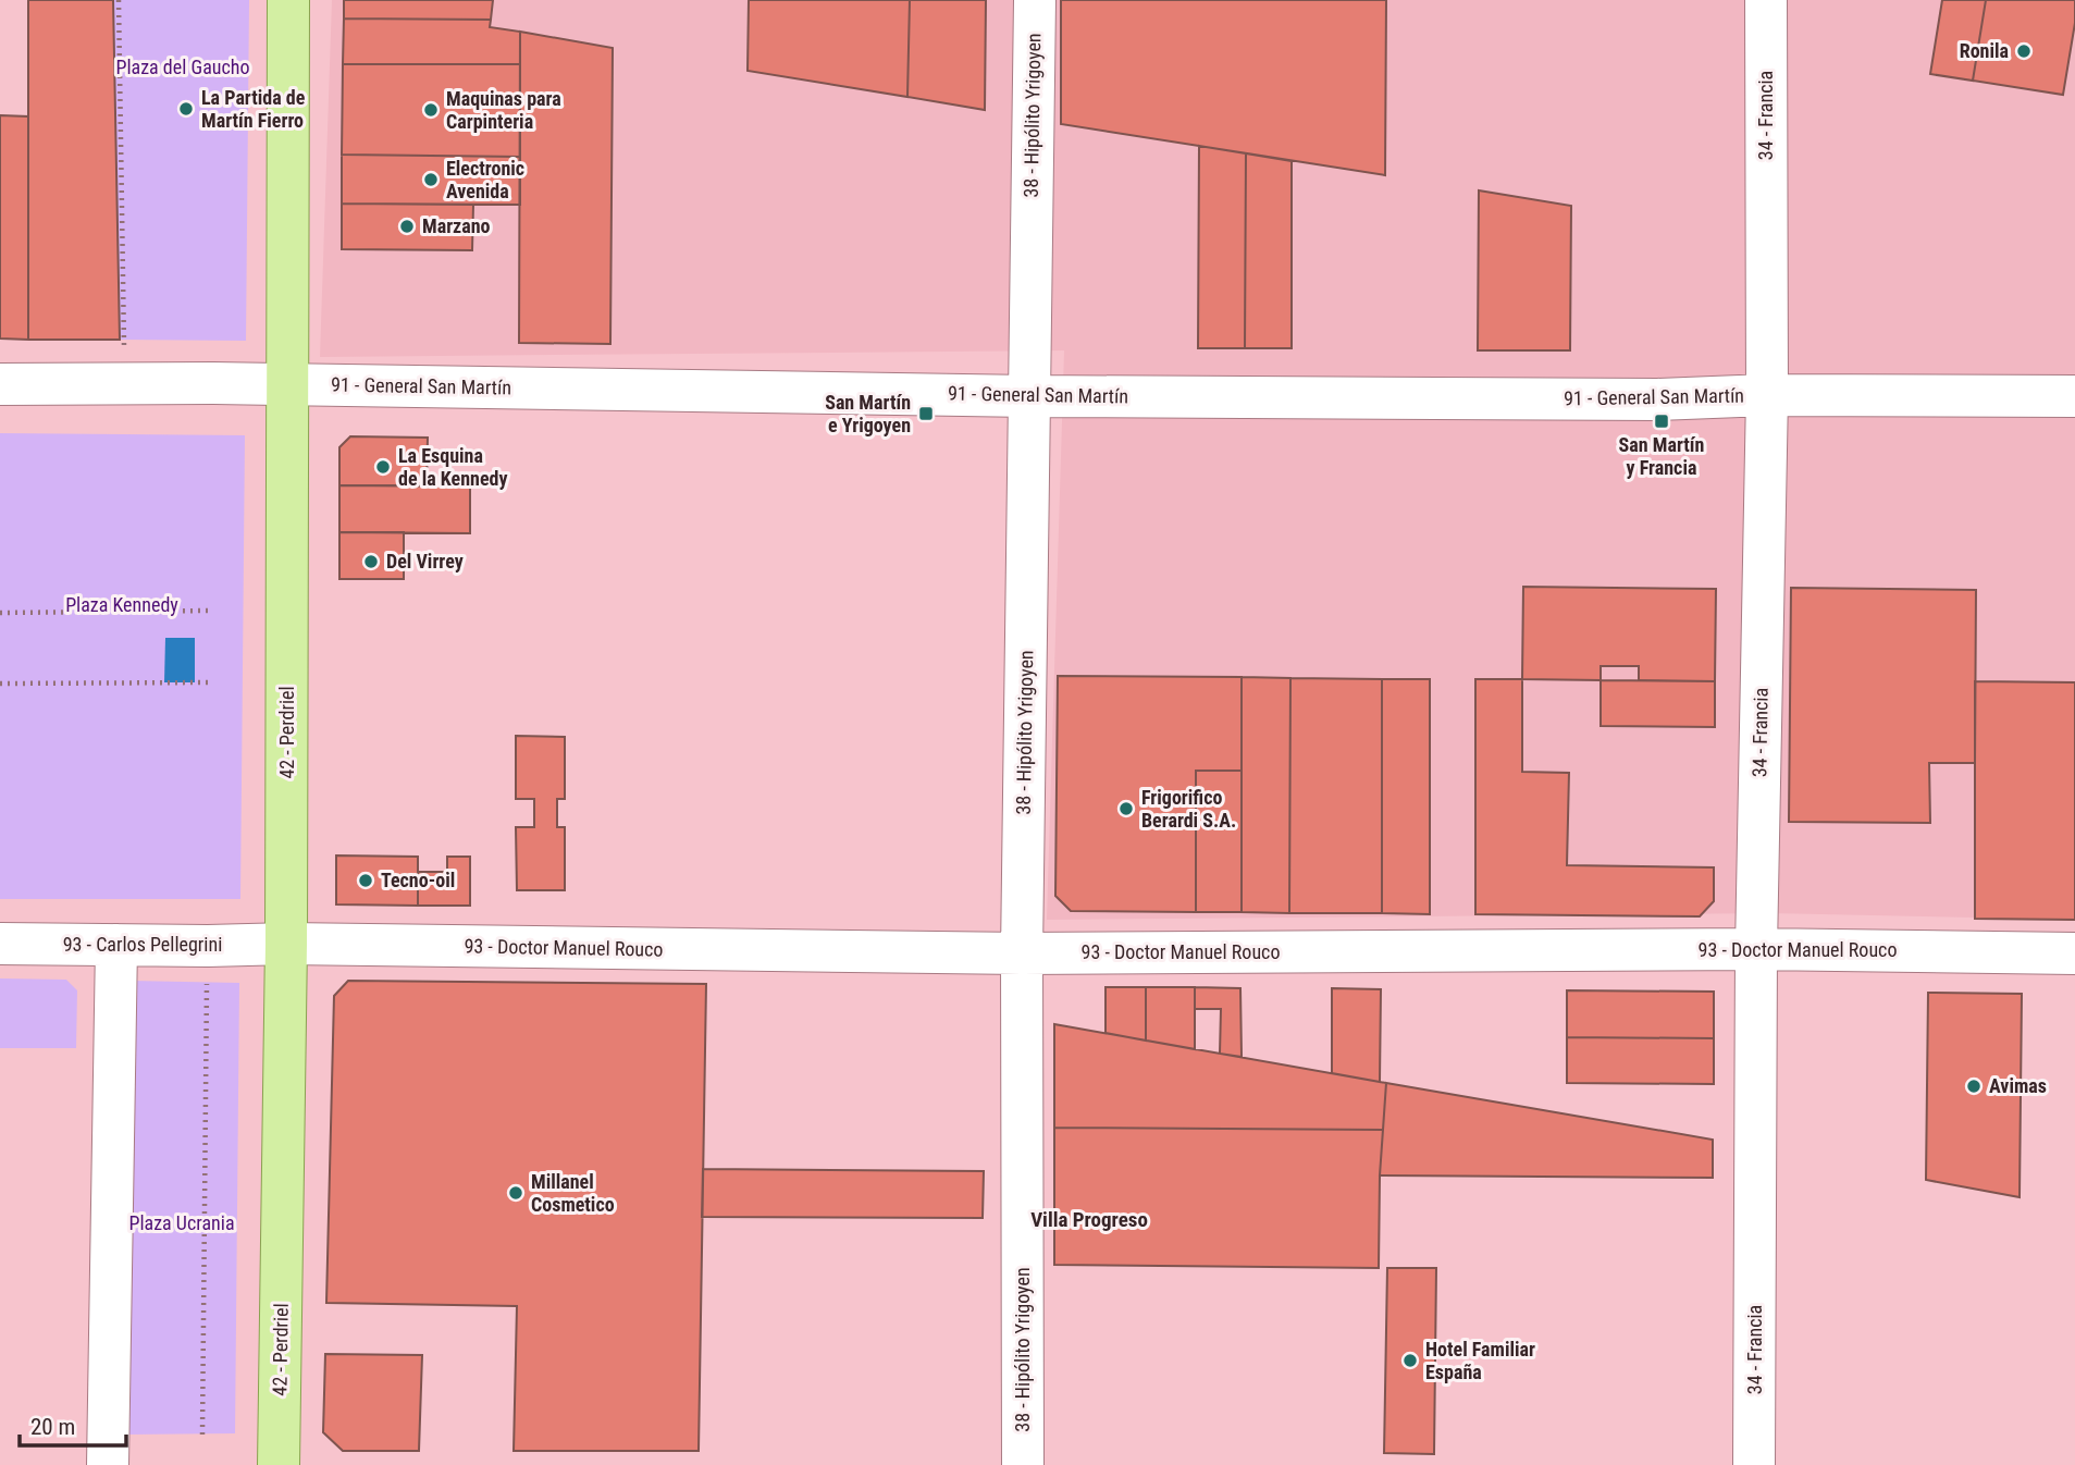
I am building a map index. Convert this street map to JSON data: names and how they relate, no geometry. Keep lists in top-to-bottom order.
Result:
{
  "streets": {
    "main road": ["42 - Perdriel"],
    "street": [
      "38 - Hipólito Yrigoyen",
      "34 - Francia",
      "91 - General San Martín",
      "93 - Carlos Pellegrini",
      "93 - Doctor Manuel Rouco"
    ]
  },
  "crossings": [
    ["38 - Hipólito Yrigoyen", "91 - General San Martín"],
    ["38 - Hipólito Yrigoyen", "93 - Doctor Manuel Rouco"],
    ["34 - Francia", "91 - General San Martín"],
    ["34 - Francia", "93 - Doctor Manuel Rouco"],
    ["91 - General San Martín", "42 - Perdriel"],
    ["42 - Perdriel", "93 - Carlos Pellegrini"],
    ["42 - Perdriel", "93 - Doctor Manuel Rouco"],
    ["93 - Carlos Pellegrini", "93 - Doctor Manuel Rouco"]
  ],
  "districts": ["Villa Progreso"],
  "parks": ["Plaza del Gaucho", "Plaza Kennedy", "Plaza Ucrania"],
  "places": {
    "other": [
      "Ronila",
      "La Partida de Martín Fierro",
      "Maquinas para Carpinteria",
      "Electronic Avenida",
      "Marzano",
      "La Esquina de la Kennedy",
      "Del Virrey",
      "Frigorifico Berardi S.A.",
      "Tecno-oil",
      "Avimas",
      "Millanel Cosmetico",
      "Hotel Familiar España"
    ],
    "transit": ["San Martín e Yrigoyen", "San Martín y Francia"]
  },
  "scale_bar": "20 m"
}
